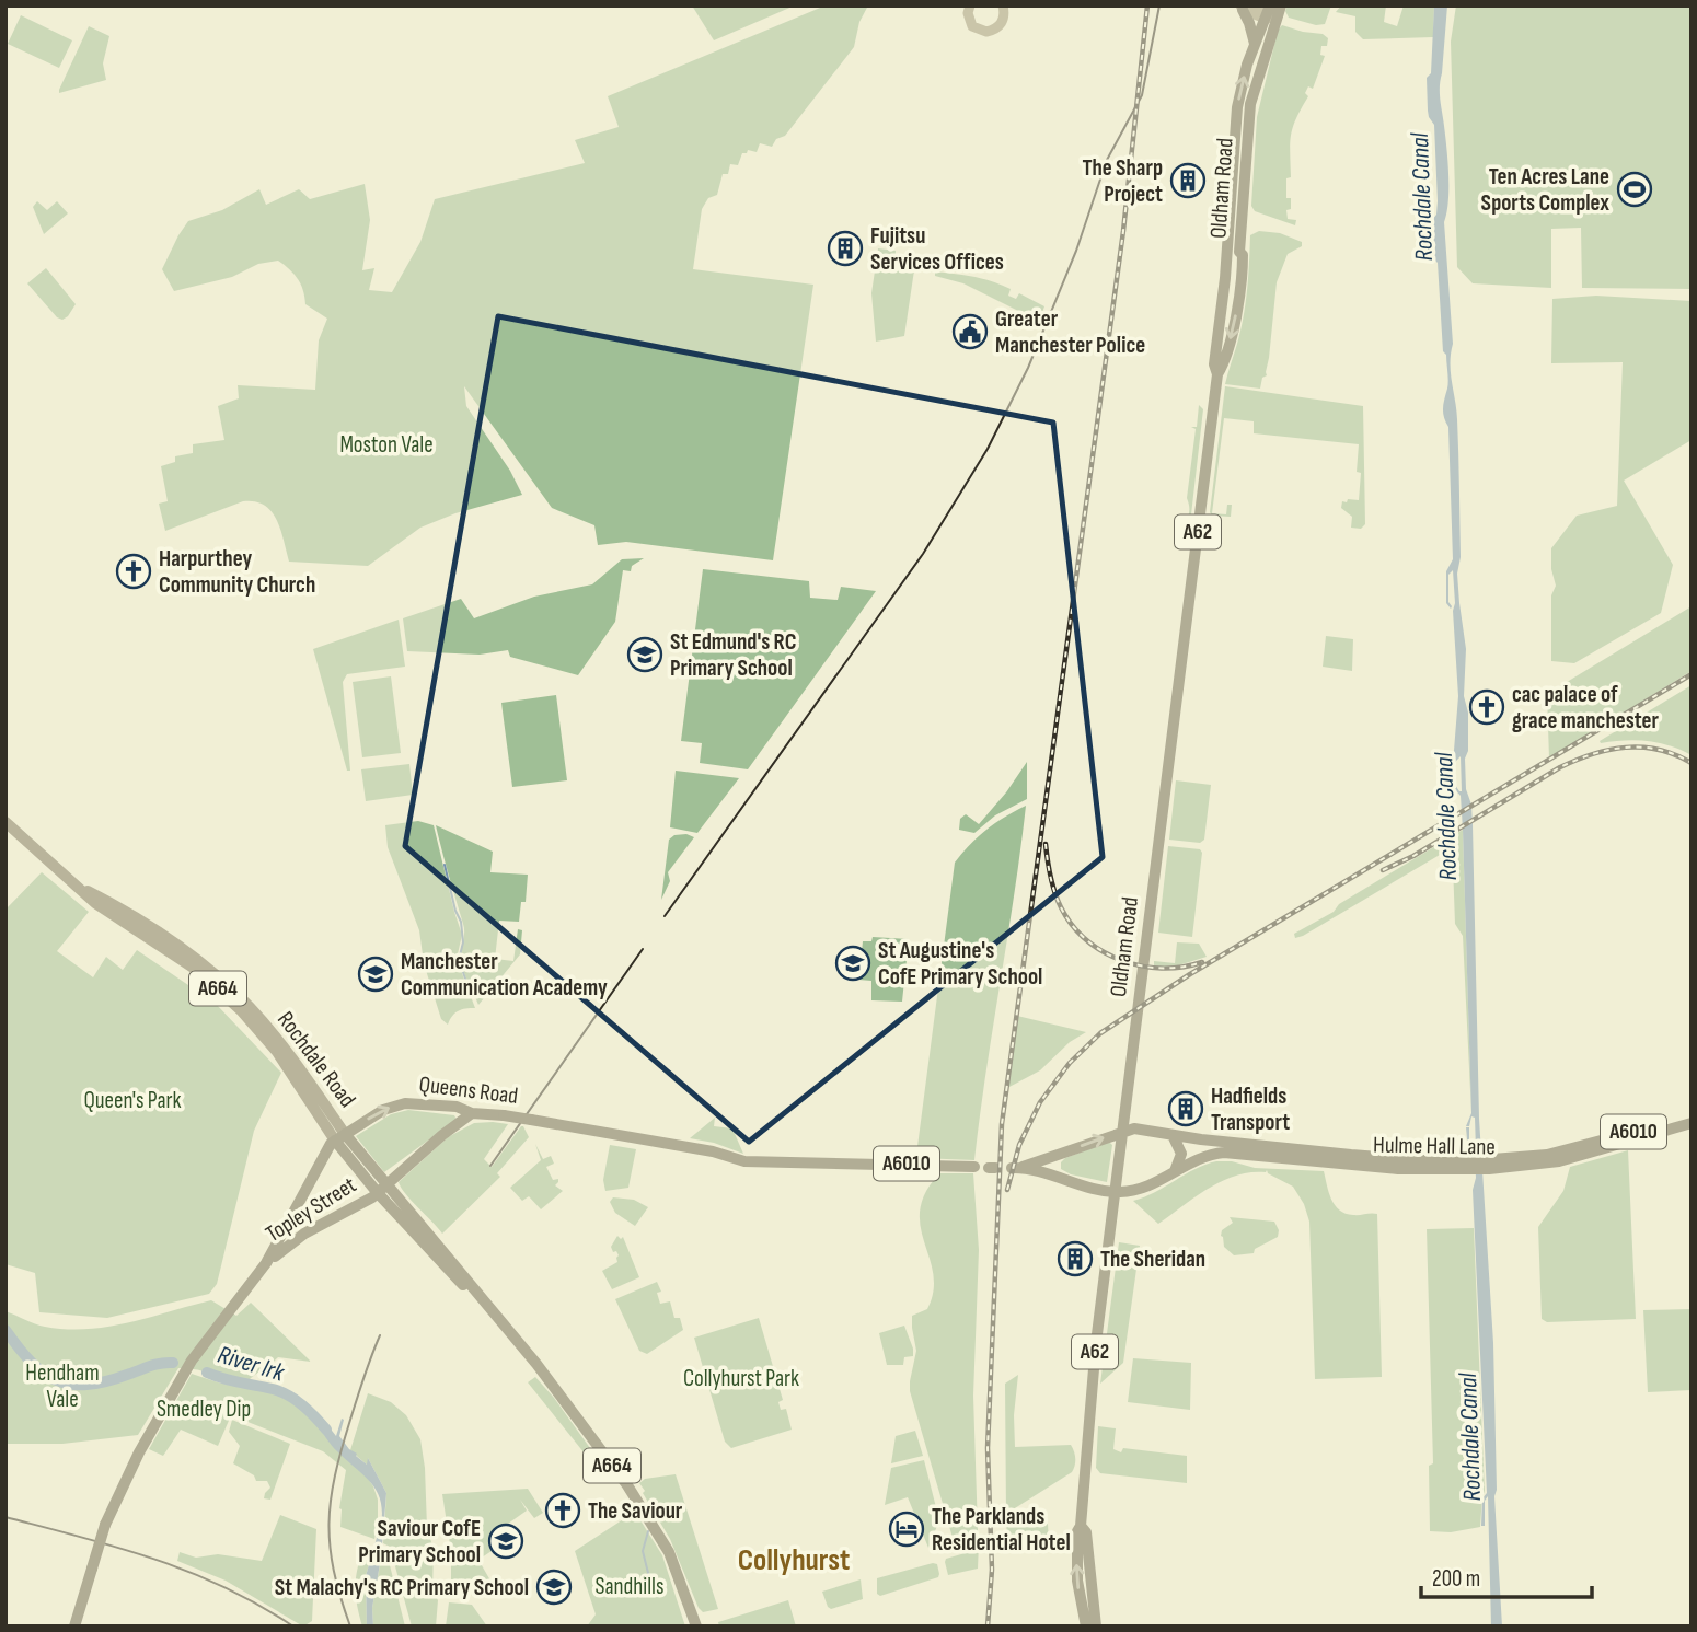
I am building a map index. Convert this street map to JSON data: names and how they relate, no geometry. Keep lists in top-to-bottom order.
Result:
{
  "streets": {
    "highway": [
      "Oldham Road",
      "A62",
      "A664",
      "Rochdale Road",
      "Queens Road",
      "A6010",
      "Hulme Hall Lane",
      "Topley Street"
    ]
  },
  "crossings": [
    ["Oldham Road", "A6010"],
    ["Oldham Road", "Hulme Hall Lane"],
    ["Rochdale Road", "Queens Road"],
    ["Rochdale Road", "Topley Street"],
    ["Queens Road", "Topley Street"],
    ["A6010", "Hulme Hall Lane"]
  ],
  "districts": ["Collyhurst"],
  "water": ["Rochdale Canal", "River Irk"],
  "parks": [
    "Moston Vale",
    "Queen's Park",
    "Hendham Vale",
    "Collyhurst Park",
    "Smedley Dip",
    "Sandhills"
  ],
  "places": {
    "building": [
      "The Sharp Project",
      "Fujitsu Services Offices",
      "Hadfields Transport",
      "The Sheridan"
    ],
    "sports": ["Ten Acres Lane Sports Complex"],
    "public building": ["Greater Manchester Police"],
    "church": ["Harpurthey Community Church", "cac palace of grace manchester", "The Saviour"],
    "school or university": [
      "St Edmund's RC Primary School",
      "St Augustine's CofE Primary School",
      "Manchester Communication Academy",
      "Saviour CofE Primary School",
      "St Malachy's RC Primary School"
    ],
    "hotel": ["The Parklands Residential Hotel"]
  },
  "scale_bar": "200 m"
}
